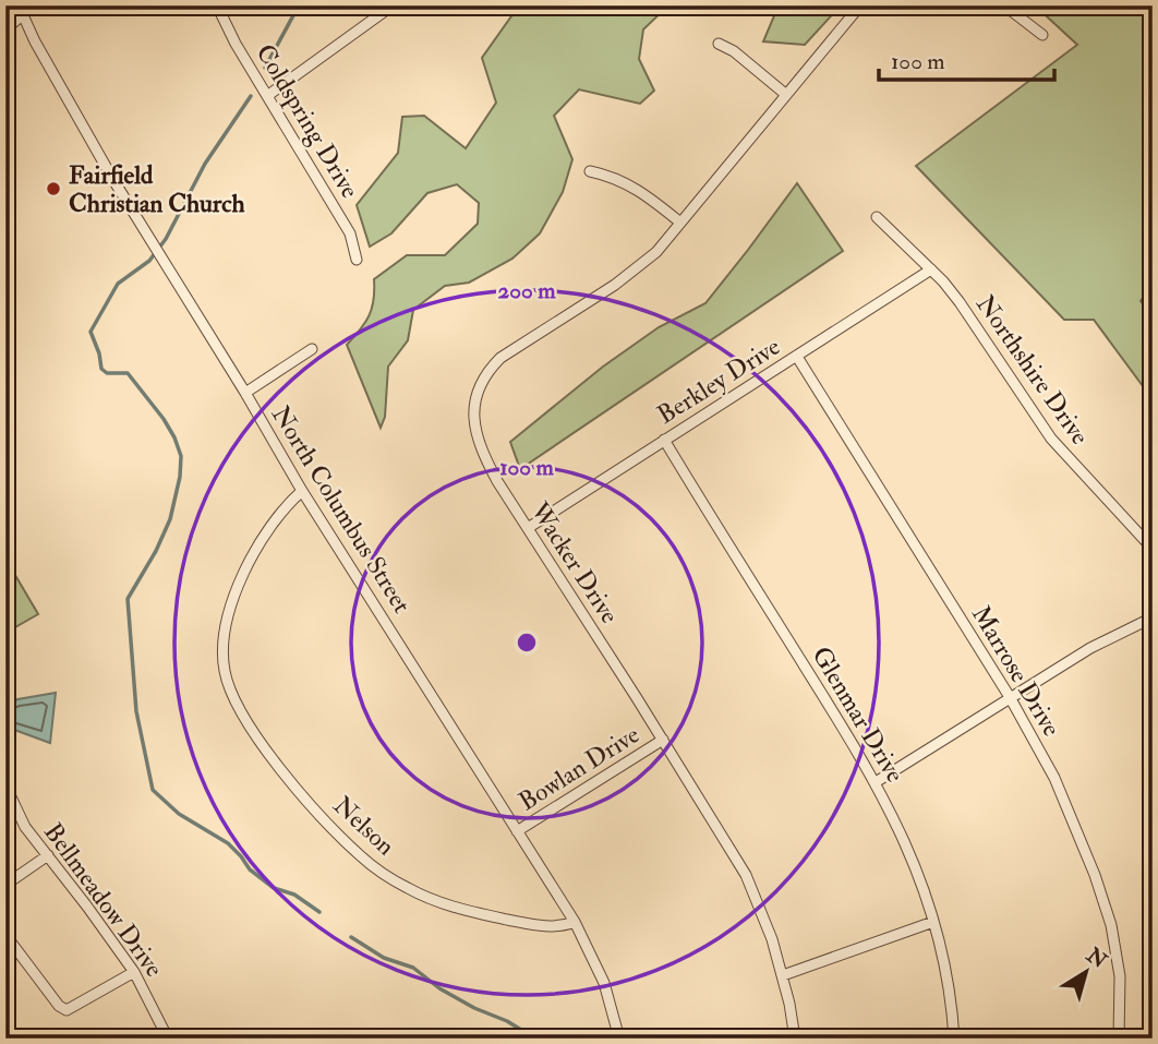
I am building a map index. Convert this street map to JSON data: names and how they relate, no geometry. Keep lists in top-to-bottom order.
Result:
{
  "streets": {
    "street": [
      "Coldspring Drive",
      "Northshire Drive",
      "Berkley Drive",
      "North Columbus Street",
      "Wacker Drive",
      "Marrose Drive",
      "Glenmar Drive",
      "Bowlan Drive",
      "Nelson",
      "Bellmeadow Drive"
    ]
  },
  "crossings": [
    ["Northshire Drive", "Berkley Drive"],
    ["Berkley Drive", "Wacker Drive"],
    ["Berkley Drive", "Marrose Drive"],
    ["Berkley Drive", "Glenmar Drive"],
    ["North Columbus Street", "Bowlan Drive"],
    ["North Columbus Street", "Nelson"],
    ["Wacker Drive", "Bowlan Drive"]
  ],
  "places": ["Fairfield Christian Church"],
  "scale_bar": "100 m",
  "north": "top right",
  "rings": ["200 m", "100 m"]
}
